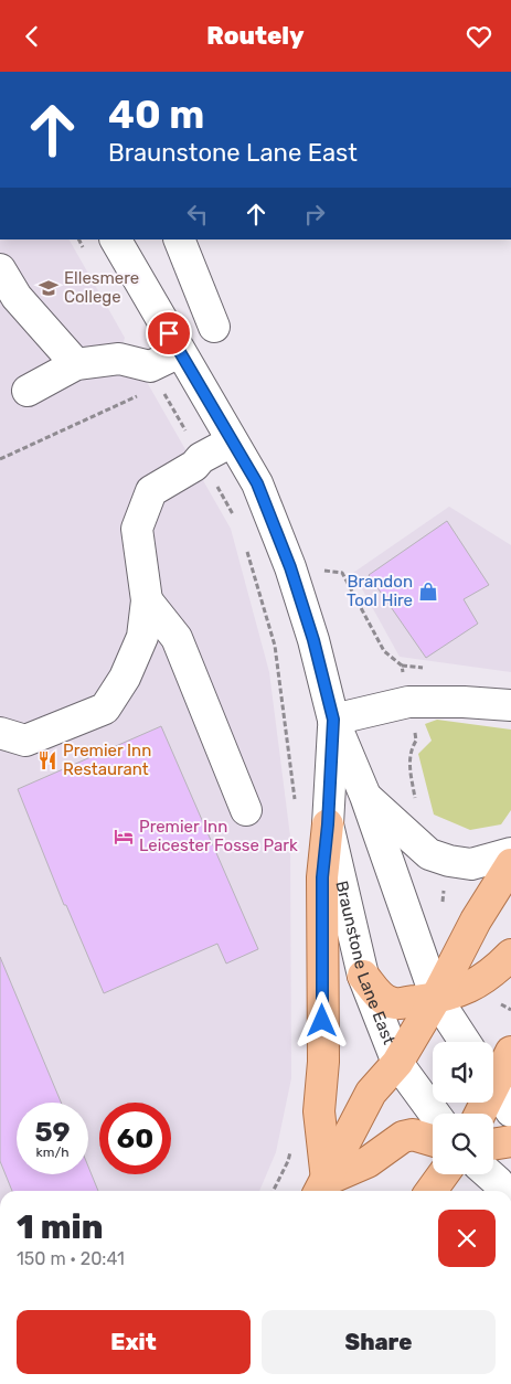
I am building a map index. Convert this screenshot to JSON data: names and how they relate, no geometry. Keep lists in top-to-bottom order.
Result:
{
  "streets": {
    "street": ["Braunstone Lane East"]
  },
  "places": {
    "school or university": ["Ellesmere College"],
    "shop": ["Brandon Tool Hire"],
    "restaurant": ["Premier Inn Restaurant"],
    "hotel": ["Premier Inn Leicester Fosse Park"]
  },
  "page": {
    "header": "Routely",
    "turn": ["40 m", "Braunstone Lane East"],
    "speed": "59 km/h",
    "limit": "60",
    "heading": ["1 min", "150 m · 20:41"],
    "buttons": ["Exit", "Share"]
  }
}
